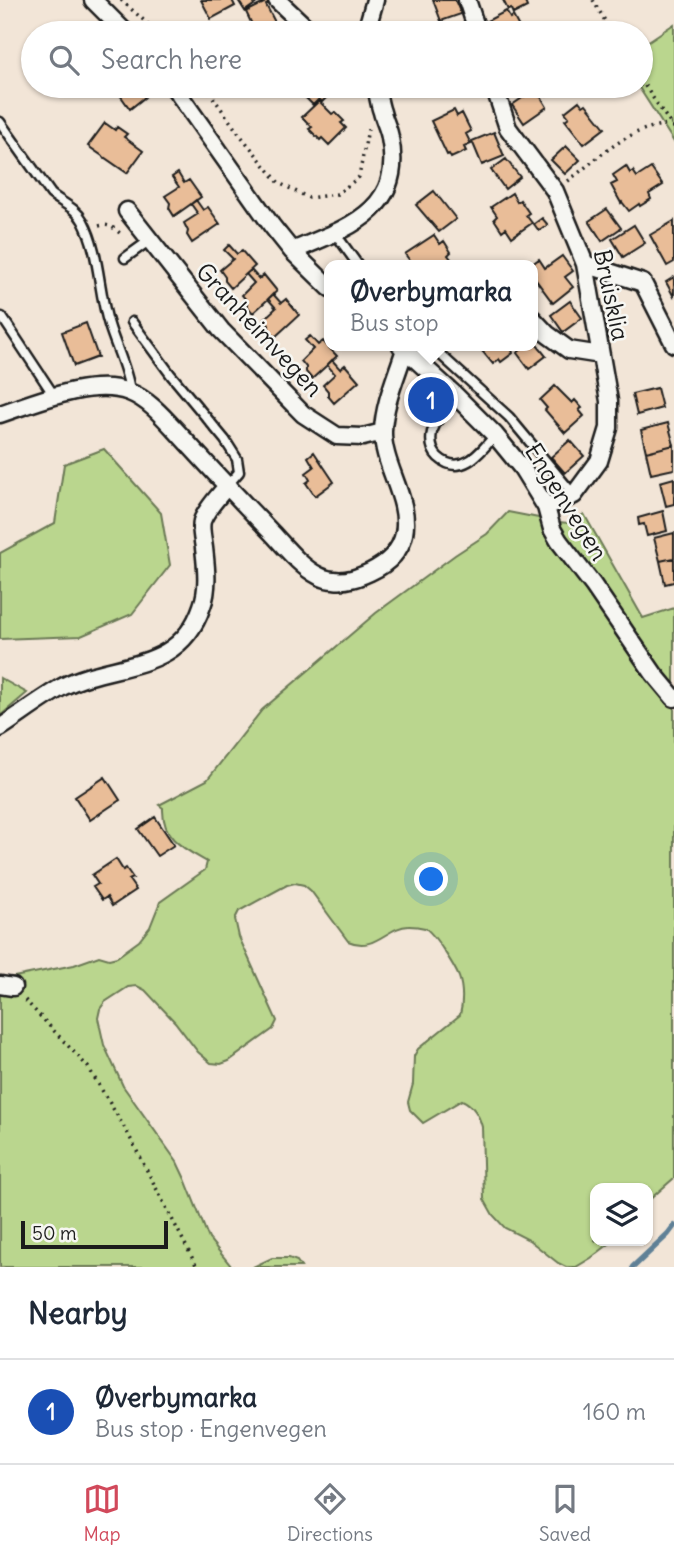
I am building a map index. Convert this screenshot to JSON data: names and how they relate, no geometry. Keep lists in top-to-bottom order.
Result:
{
  "streets": {
    "street": ["Bruisklia", "Granheimvegen", "Engenvegen"]
  },
  "scale_bar": "50 m",
  "page": {
    "search": "Search here",
    "popup": ["Øverbymarka", "Bus stop"],
    "pins": "1",
    "scale": "50 m",
    "heading": "Nearby",
    "list": [
      {
        "mark": "1",
        "name": "Øverbymarka",
        "note": "Bus stop · Engenvegen",
        "value": "160 m"
      }
    ],
    "nav": ["Map", "Directions", "Saved"]
  }
}
